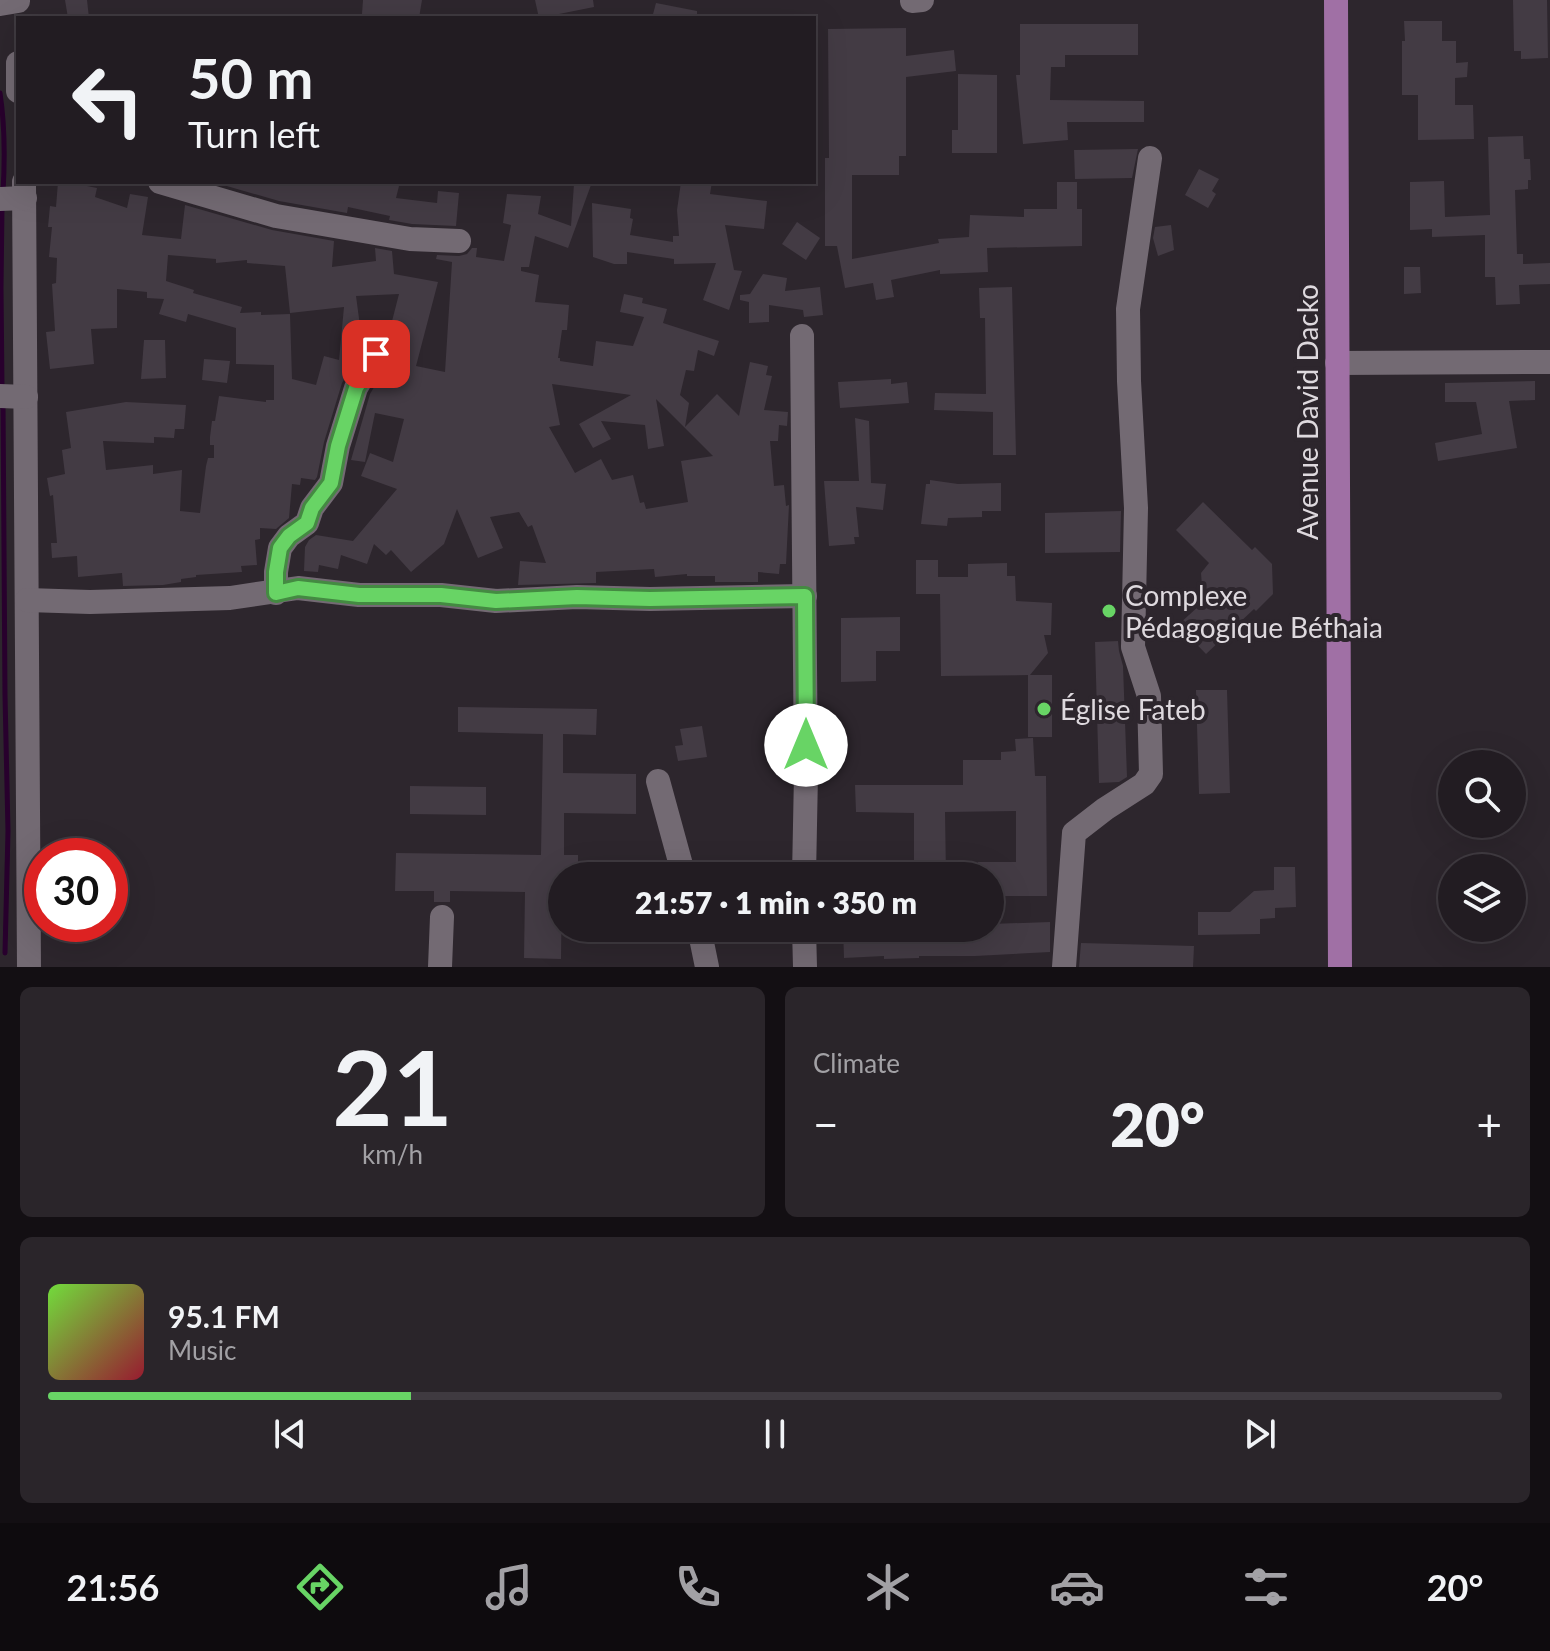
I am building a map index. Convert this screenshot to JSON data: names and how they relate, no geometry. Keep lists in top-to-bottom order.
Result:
{
  "streets": {
    "main road": ["Avenue David Dacko"]
  },
  "places": ["Complexe Pédagogique Béthaia", "Église Fateb"],
  "page": {
    "turn": ["50 m", "Turn left"],
    "limit": "30",
    "trip": "21:57 · 1 min · 350 m",
    "tile": [
      ["21", "km/h"],
      "Climate"
    ],
    "heat": ["−", "20°", "+"],
    "song": ["95.1 FM", "Music"],
    "tabs": ["21:56", "20°"]
  }
}
